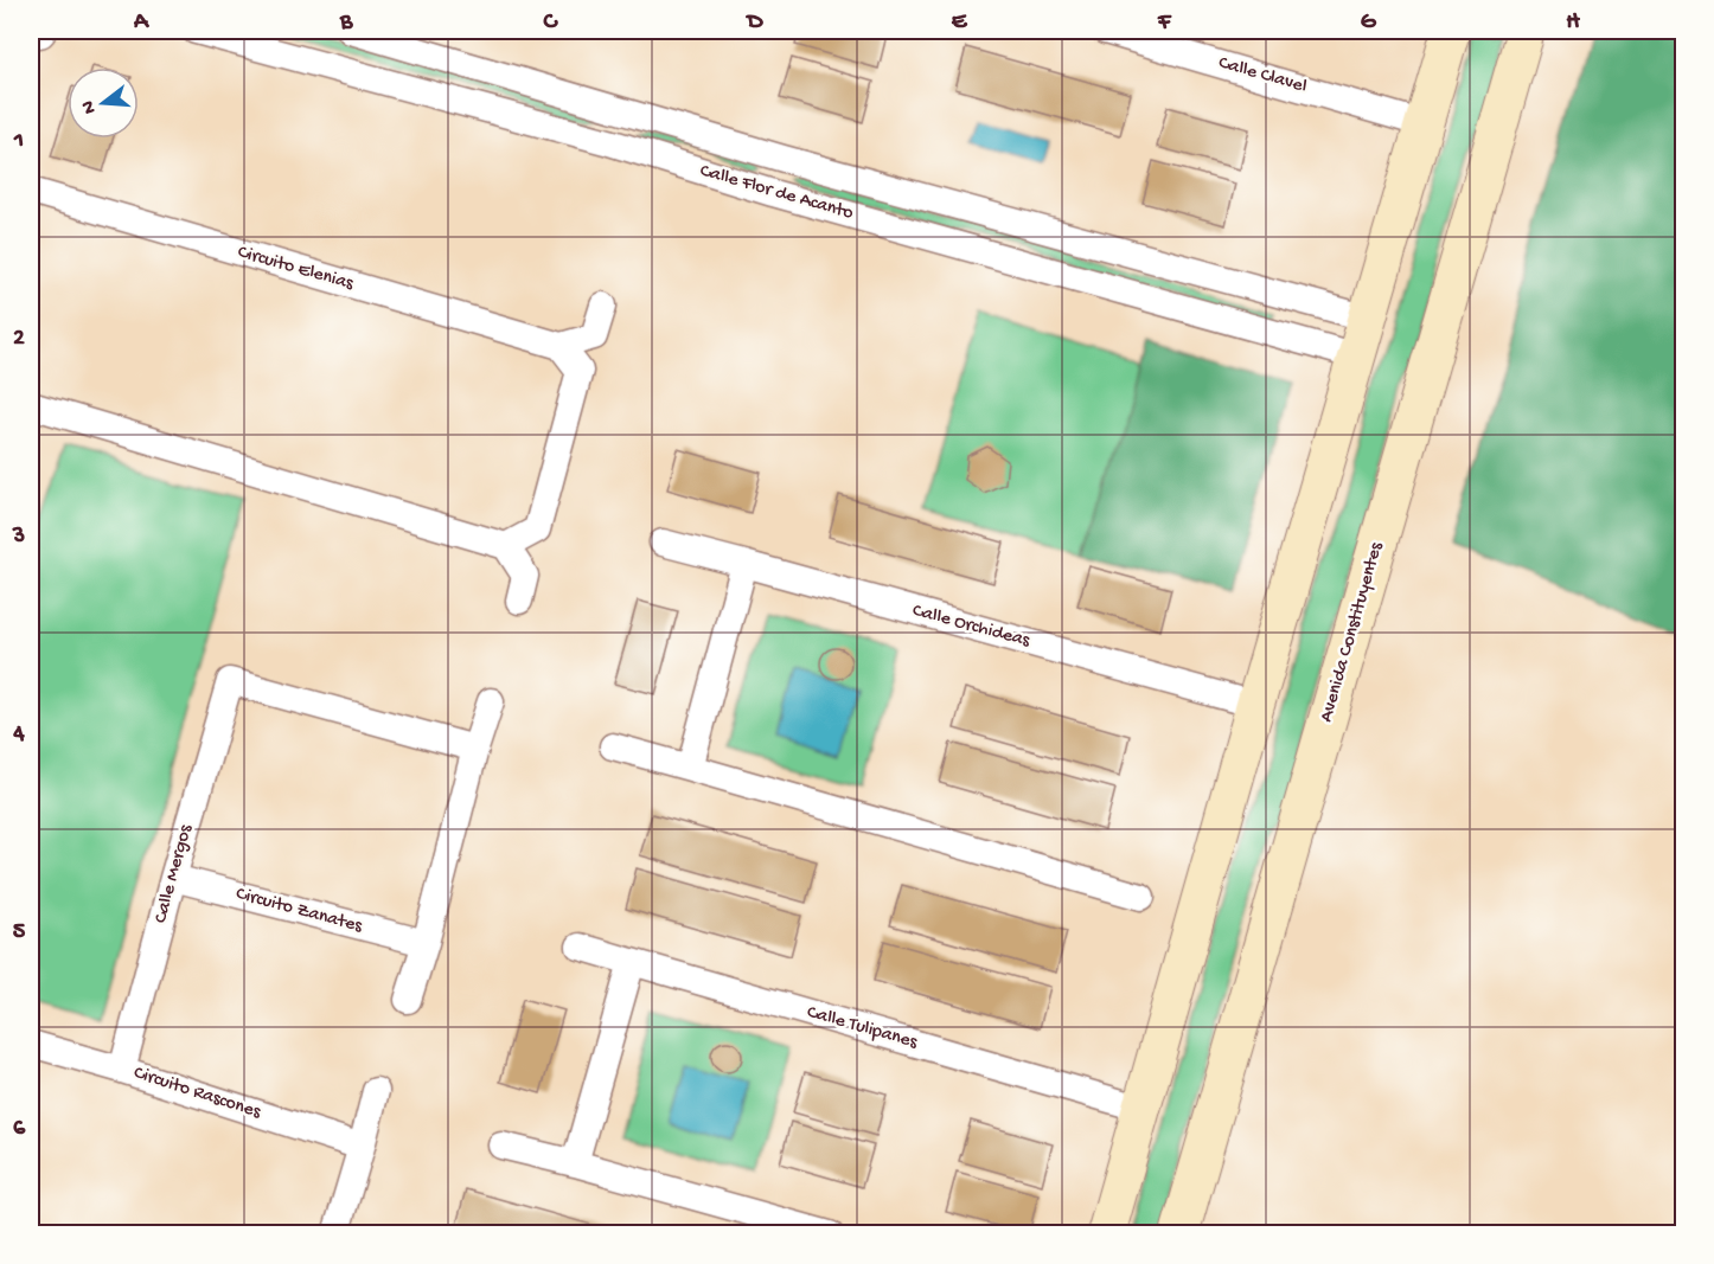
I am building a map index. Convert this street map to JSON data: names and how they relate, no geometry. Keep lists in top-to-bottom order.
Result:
{
  "streets": {
    "main road": ["Avenida Constituyentes"],
    "street": [
      "Calle Clavel",
      "Calle Flor de Acanto",
      "Circuito Elenias",
      "Calle Orchideas",
      "Calle Mergos",
      "Circuito Zanates",
      "Calle Tulipanes",
      "Circuito Rascones"
    ]
  },
  "crossings": [
    ["Calle Mergos", "Circuito Zanates"],
    ["Calle Mergos", "Circuito Rascones"]
  ],
  "north": "left",
  "grid": {
    "columns": [
      "A",
      "B",
      "C",
      "D",
      "E",
      "F",
      "G",
      "H"
    ],
    "rows": [
      "1",
      "2",
      "3",
      "4",
      "5",
      "6"
    ]
  }
}
